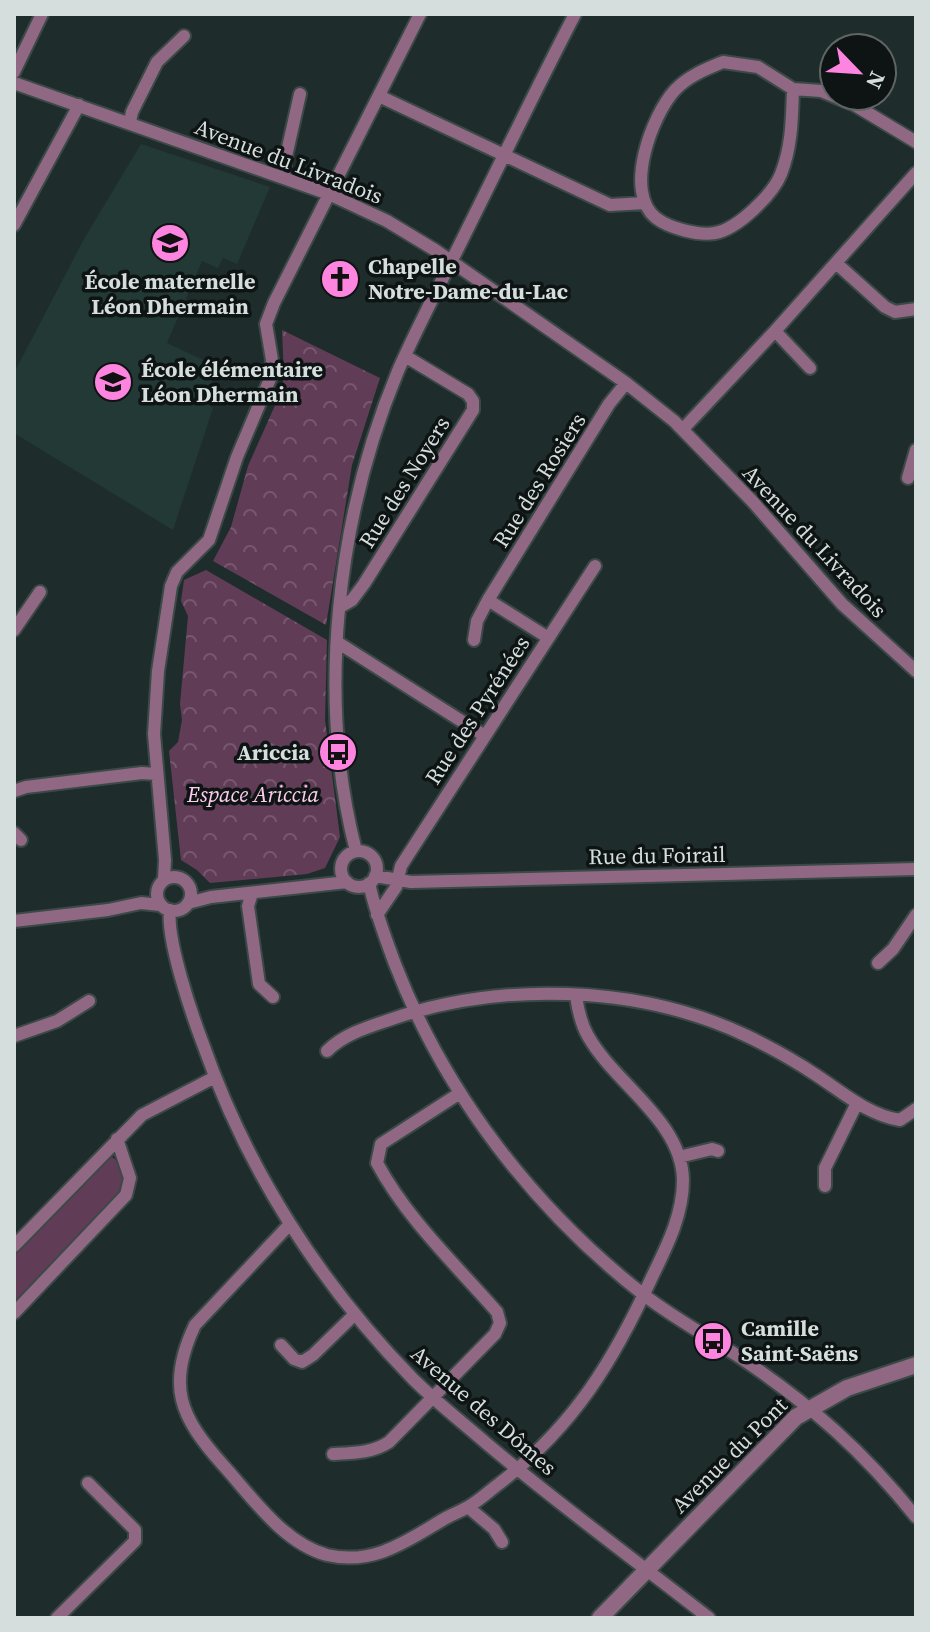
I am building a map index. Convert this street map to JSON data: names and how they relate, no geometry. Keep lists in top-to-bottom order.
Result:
{
  "streets": {
    "street": [
      "Avenue du Livradois",
      "Rue des Rosiers",
      "Rue des Noyers",
      "Rue des Pyrénées",
      "Rue du Foirail",
      "Avenue des Dômes",
      "Avenue du Pont"
    ]
  },
  "crossings": [
    ["Avenue du Livradois", "Rue des Rosiers"],
    ["Rue des Pyrénées", "Rue du Foirail"],
    ["Avenue des Dômes", "Avenue du Pont"]
  ],
  "parks": ["Espace Ariccia"],
  "places": {
    "school or university": ["École maternelle Léon Dhermain", "École élémentaire Léon Dhermain"],
    "church": ["Chapelle Notre-Dame-du-Lac"],
    "bus stop": ["Ariccia", "Camille Saint-Saëns"]
  },
  "north": "bottom right"
}
